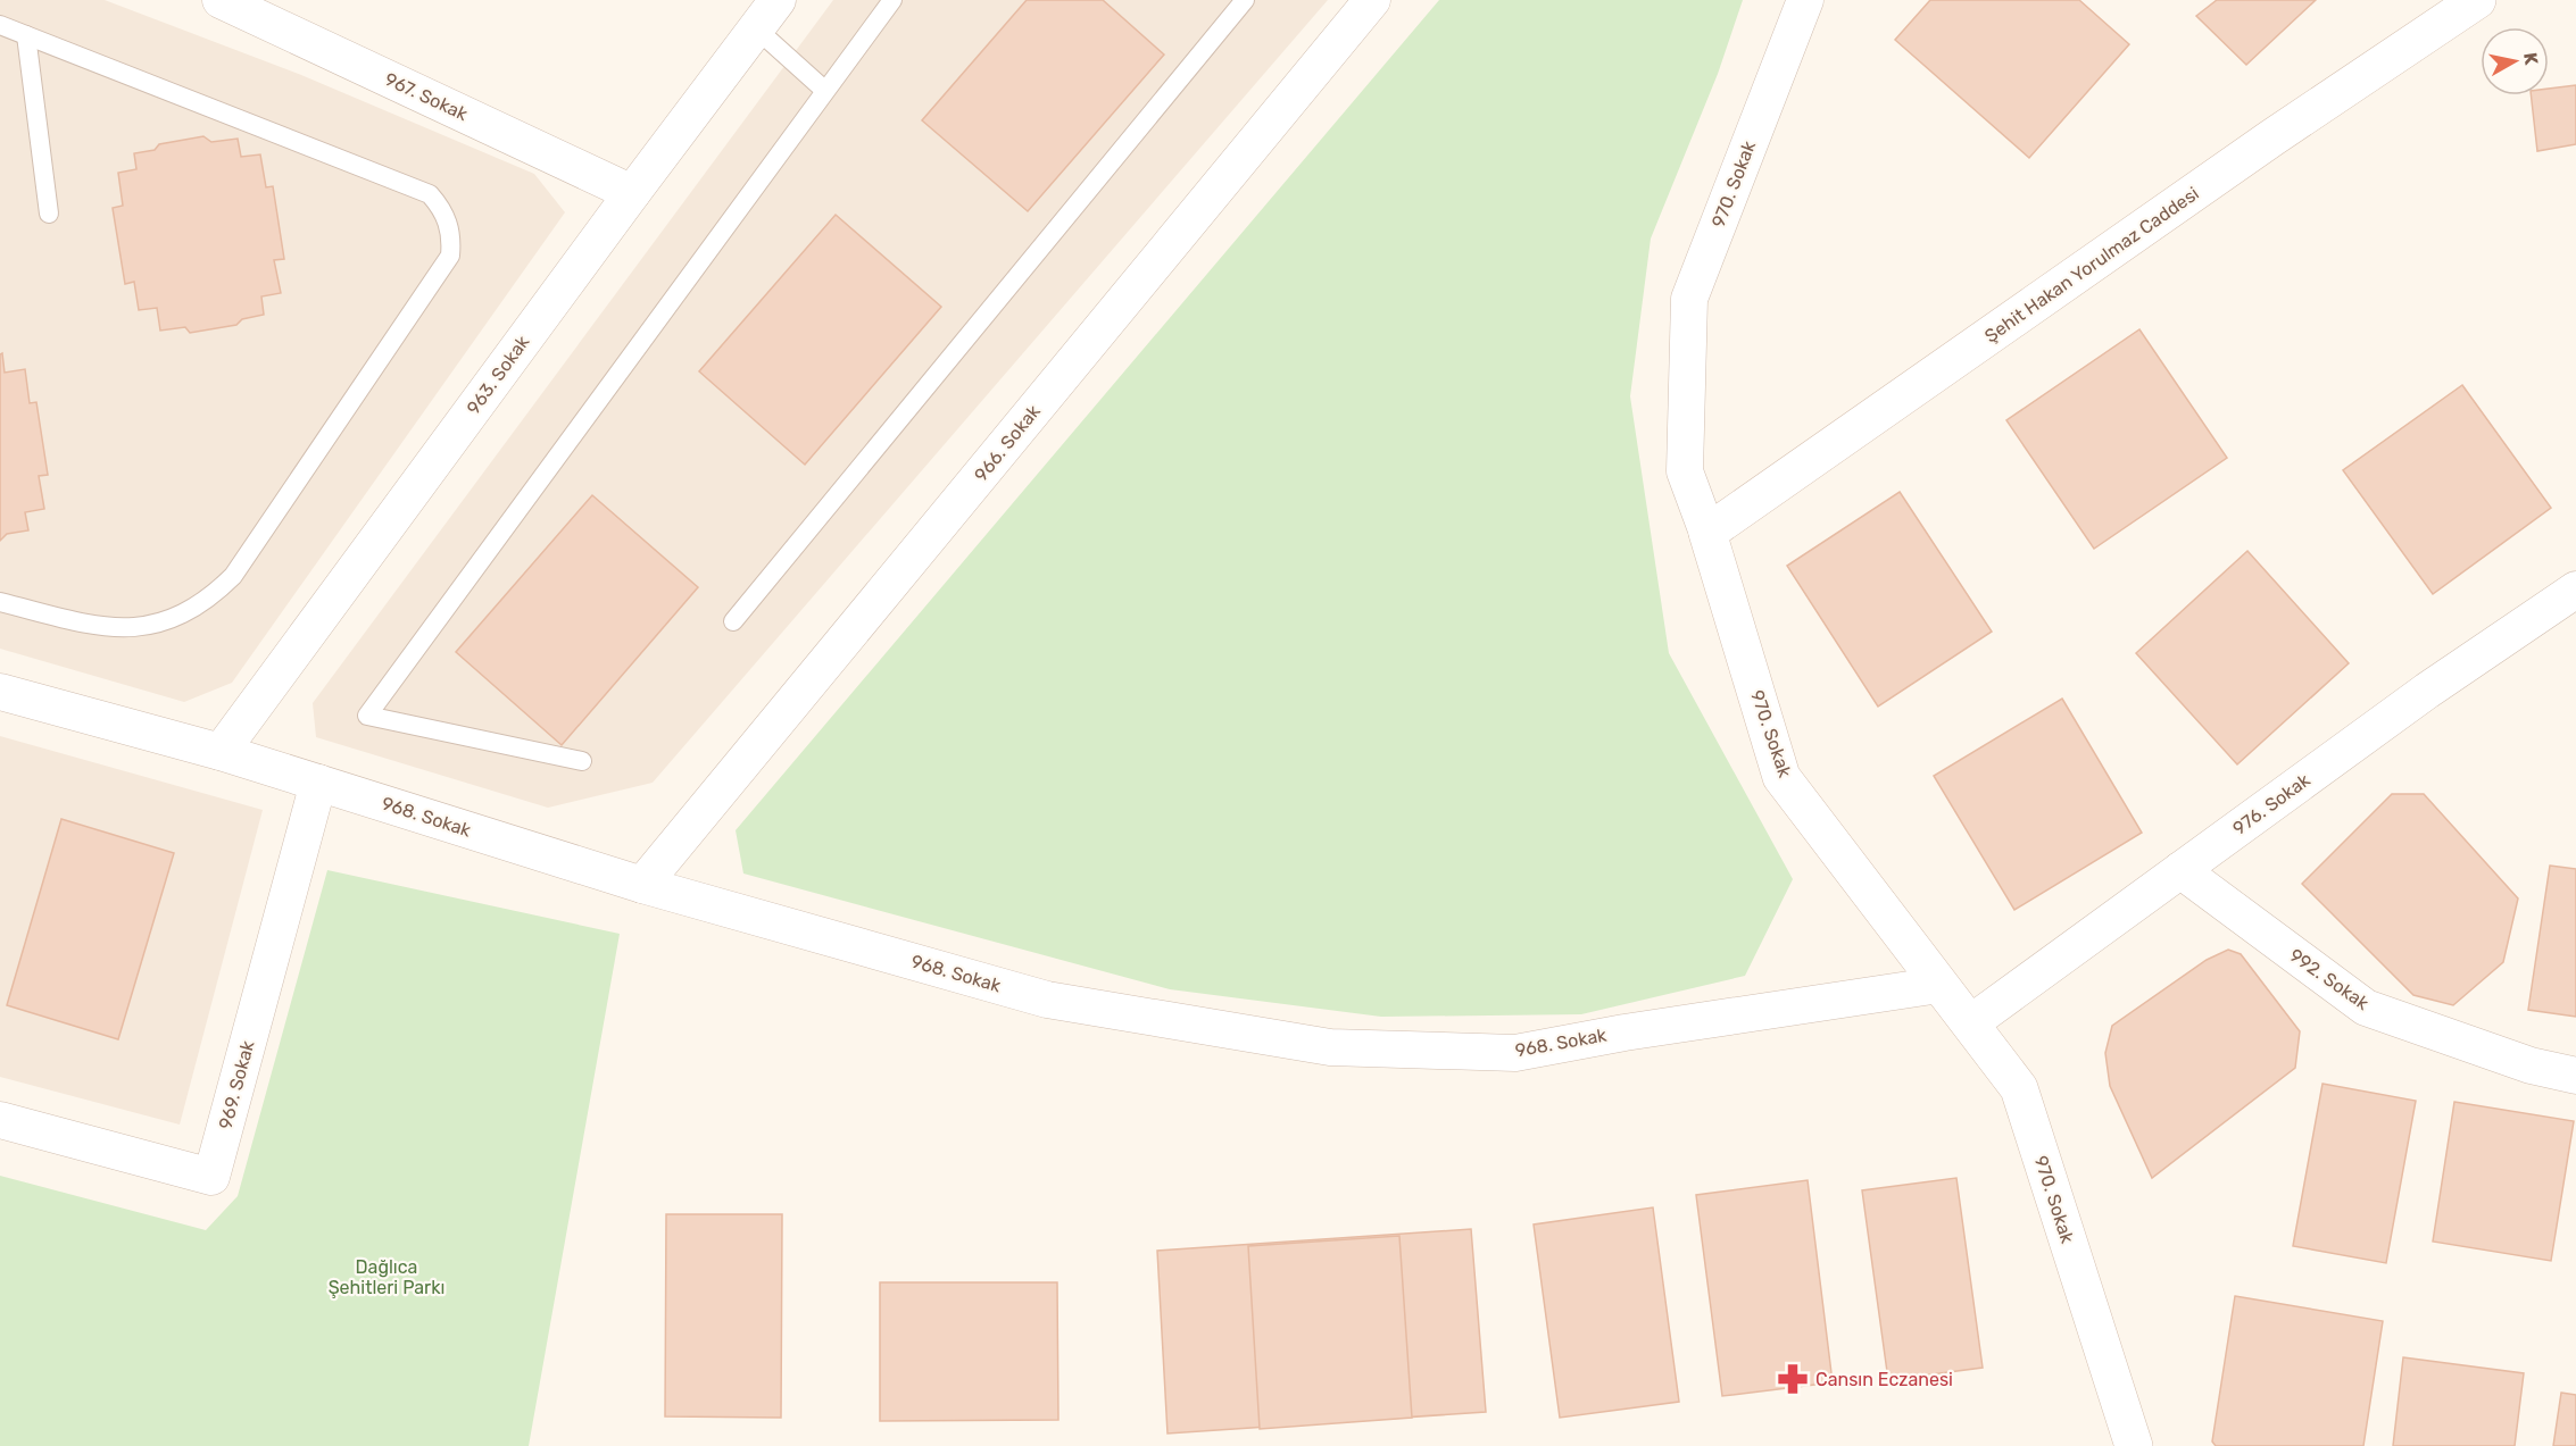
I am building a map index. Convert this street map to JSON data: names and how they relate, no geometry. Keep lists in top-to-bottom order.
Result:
{
  "streets": {
    "main road": ["970. Sokak", "Şehit Hakan Yorulmaz Caddesi"],
    "street": [
      "967. Sokak",
      "963. Sokak",
      "966. Sokak",
      "976. Sokak",
      "968. Sokak",
      "992. Sokak",
      "969. Sokak"
    ]
  },
  "crossings": [
    ["967. Sokak", "963. Sokak"],
    ["970. Sokak", "Şehit Hakan Yorulmaz Caddesi"],
    ["970. Sokak", "976. Sokak"],
    ["970. Sokak", "968. Sokak"],
    ["963. Sokak", "968. Sokak"],
    ["966. Sokak", "968. Sokak"],
    ["976. Sokak", "992. Sokak"],
    ["968. Sokak", "969. Sokak"]
  ],
  "parks": ["Dağlıca Şehitleri Parkı"],
  "places": {
    "pharmacy": ["Cansın Eczanesi"]
  },
  "north": "right"
}
